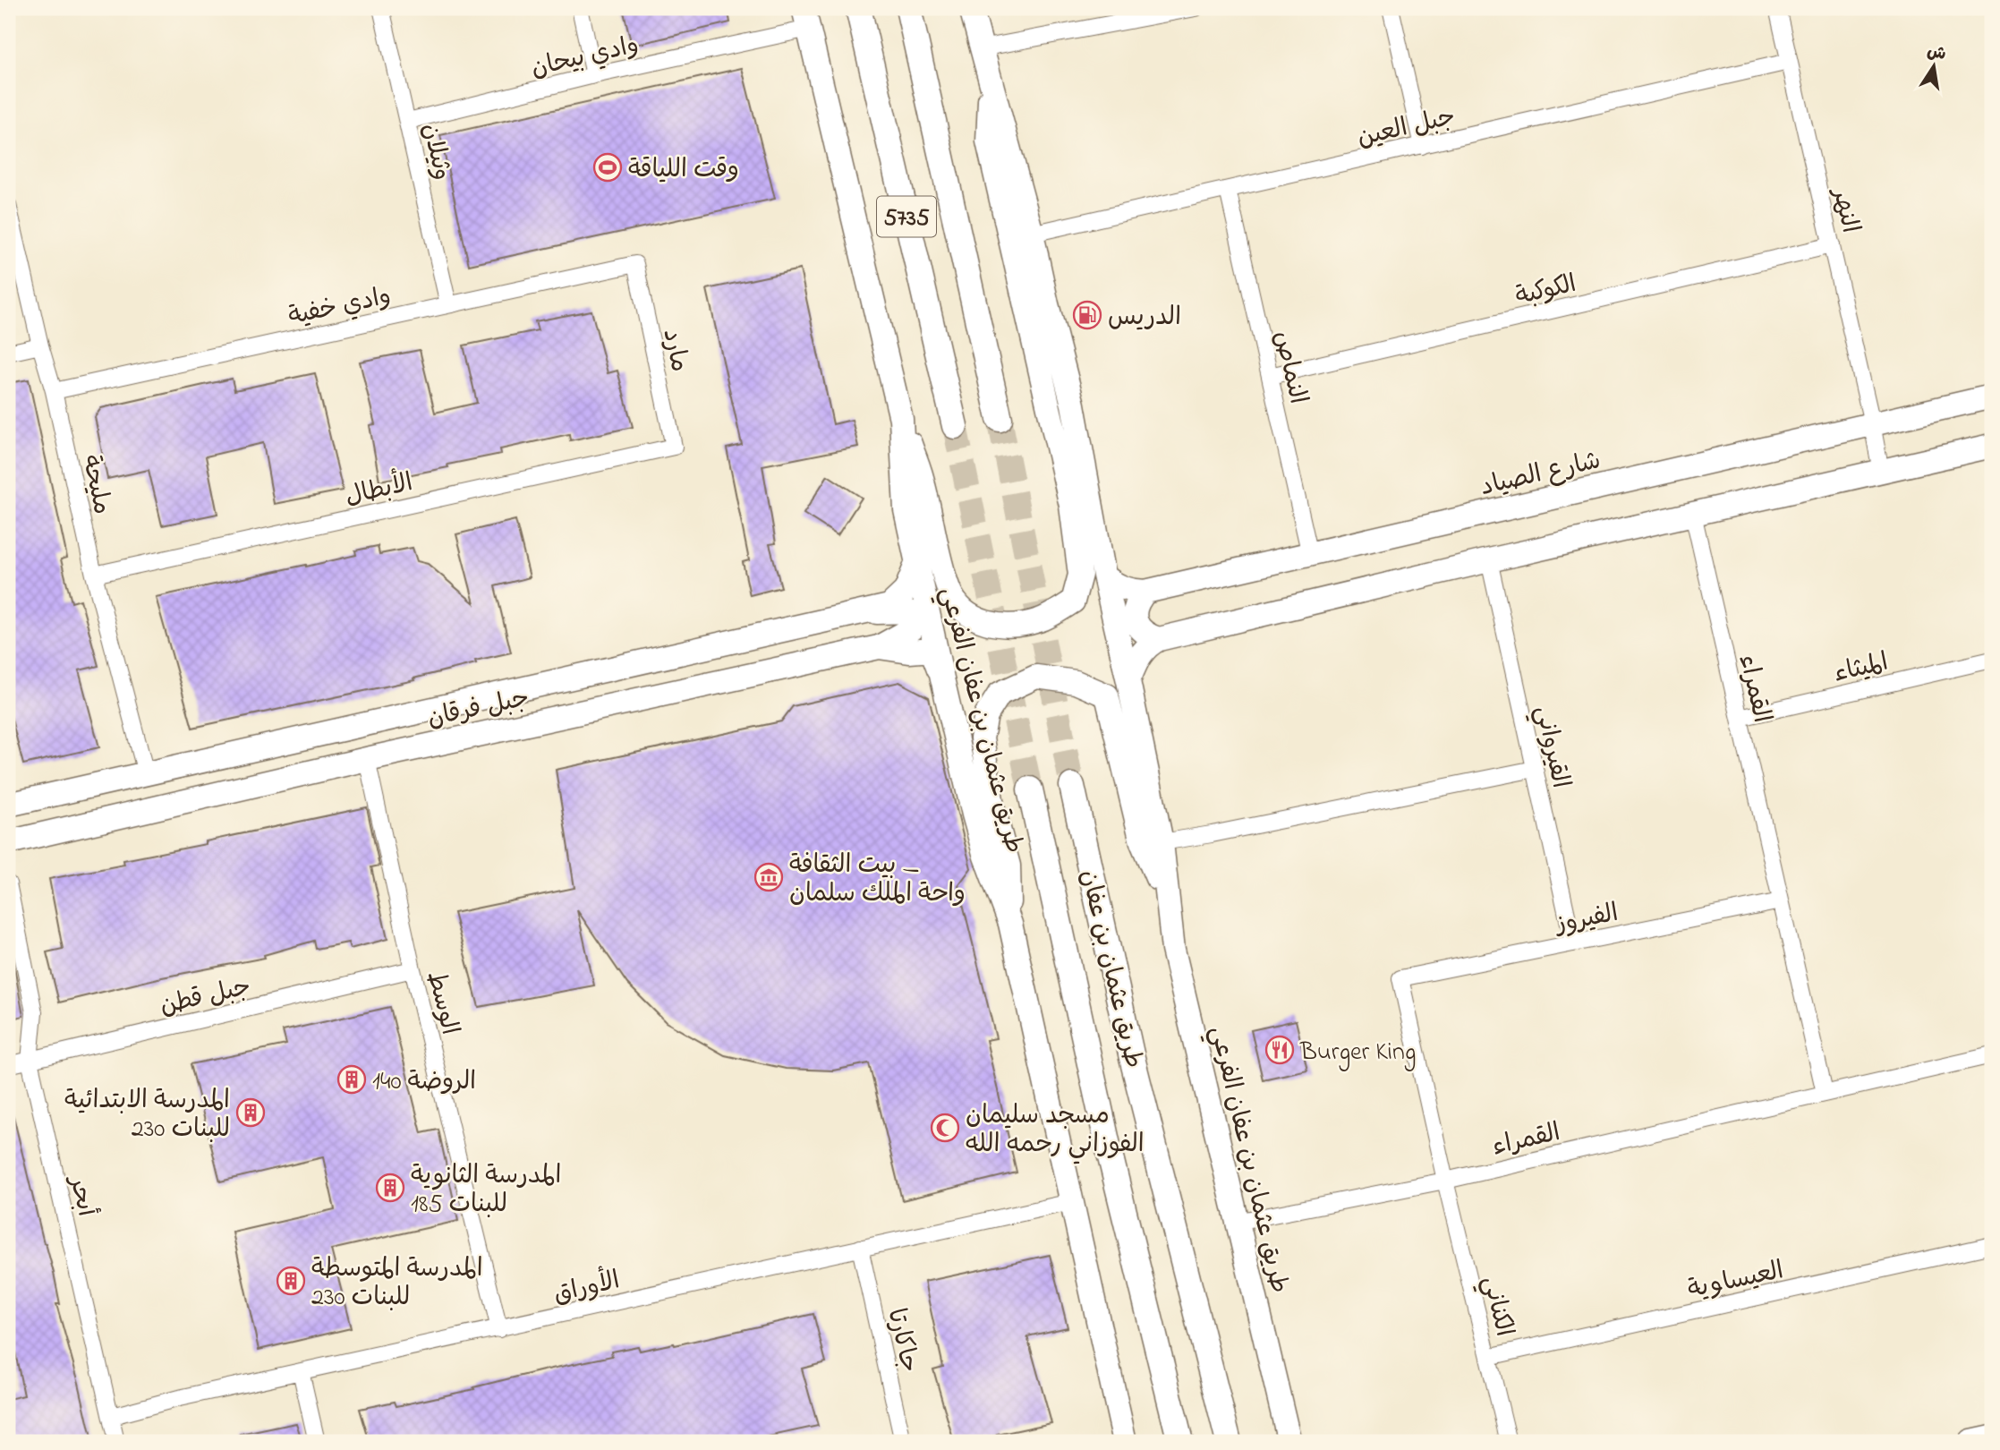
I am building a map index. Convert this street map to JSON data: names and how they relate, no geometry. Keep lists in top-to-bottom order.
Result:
{
  "streets": {
    "main road": ["5735", "طريق عثمان بن عفان"],
    "street": [
      "وادي بيحان",
      "جبل العين",
      "وثيلان",
      "النهر",
      "الكوكبة",
      "وادي خفية",
      "مارد",
      "النماص",
      "شارع الصياد",
      "مليحة",
      "الأبطال",
      "الميثاء",
      "القمراء",
      "جبل فرقان",
      "طريق عثمان بن عفان الفرعي",
      "القيرواني",
      "الفيروز",
      "جبل قطن",
      "الوسط",
      "أبحر",
      "العيساوية",
      "الأوراق",
      "الكناني",
      "جاكارتا"
    ]
  },
  "crossings": [
    ["وادي بيحان", "وثيلان"],
    ["وادي بيحان", "طريق عثمان بن عفان الفرعي"],
    ["جبل العين", "النهر"],
    ["جبل العين", "النماص"],
    ["جبل العين", "طريق عثمان بن عفان الفرعي"],
    ["وثيلان", "وادي خفية"],
    ["النهر", "الكوكبة"],
    ["النهر", "شارع الصياد"],
    ["الكوكبة", "النماص"],
    ["وادي خفية", "مارد"],
    ["وادي خفية", "مليحة"],
    ["مارد", "الأبطال"],
    ["النماص", "شارع الصياد"],
    ["شارع الصياد", "طريق عثمان بن عفان الفرعي"],
    ["مليحة", "الأبطال"],
    ["مليحة", "جبل فرقان"],
    ["الميثاء", "القمراء"],
    ["القمراء", "طريق عثمان بن عفان الفرعي"],
    ["القمراء", "الفيروز"],
    ["القمراء", "الكناني"],
    ["جبل فرقان", "طريق عثمان بن عفان الفرعي"],
    ["جبل فرقان", "الوسط"],
    ["طريق عثمان بن عفان الفرعي", "الأوراق"],
    ["القيرواني", "الفيروز"],
    ["الفيروز", "الكناني"],
    ["جبل قطن", "الوسط"],
    ["جبل قطن", "أبحر"],
    ["الوسط", "الأوراق"],
    ["أبحر", "الأوراق"],
    ["العيساوية", "الكناني"],
    ["الأوراق", "جاكارتا"]
  ],
  "places": {
    "sports": ["وقت اللياقة"],
    "fuel station": ["الدريس"],
    "museum": ["بيت الثقافة _ واحة الملك سلمان"],
    "restaurant": ["Burger King"],
    "building": [
      "الروضة 140",
      "المدرسة الابتدائية 230 للبنات",
      "المدرسة الثانوية 185 للبنات",
      "المدرسة المتوسطة 230 للبنات"
    ],
    "mosque": ["مسجد سليمان الفوزاني رحمه الله"]
  },
  "north": "top"
}
